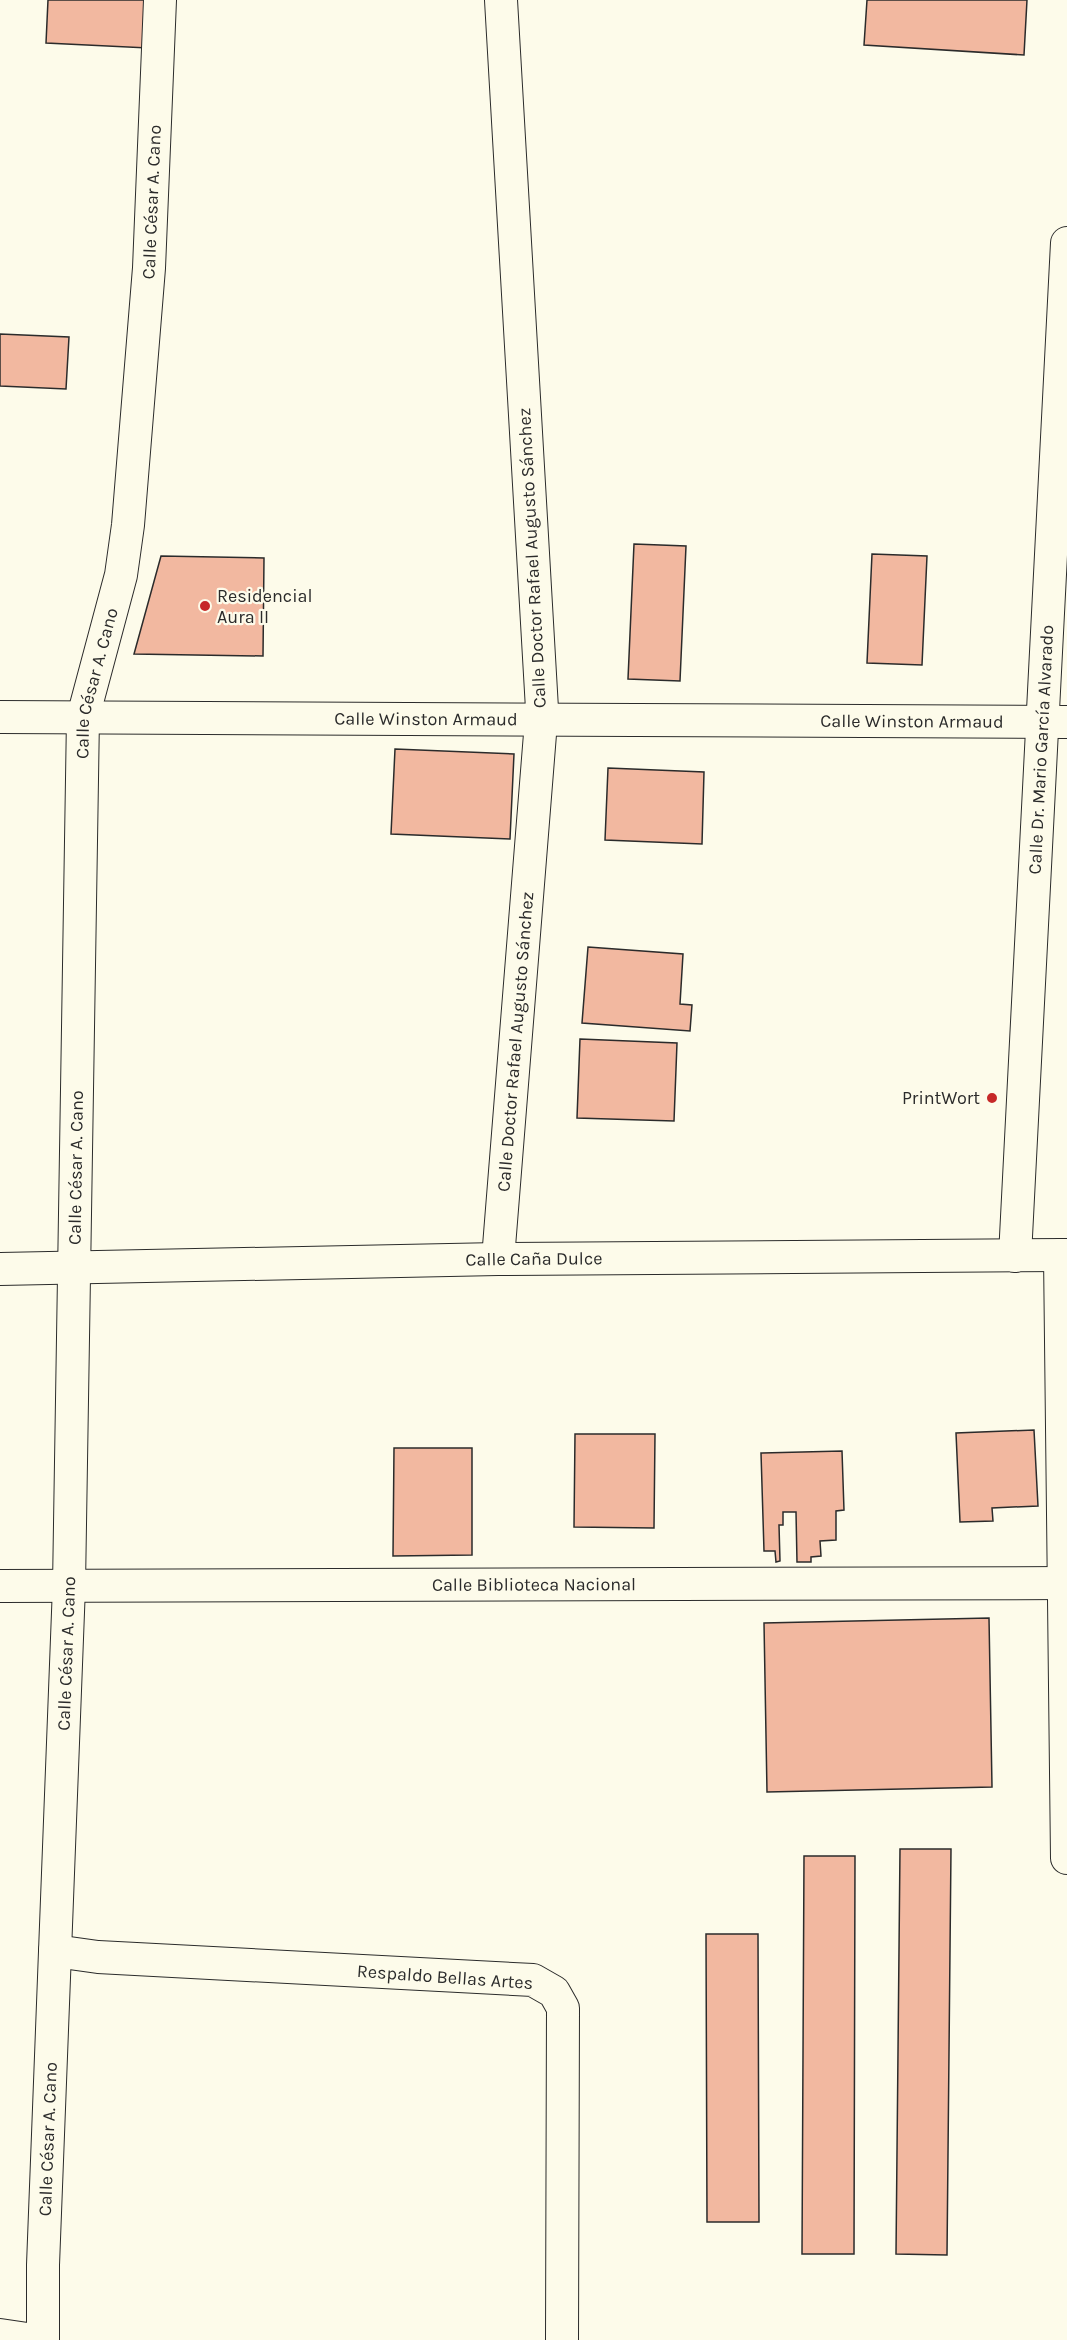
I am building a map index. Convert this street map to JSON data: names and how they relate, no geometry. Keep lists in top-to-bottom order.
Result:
{
  "streets": {
    "street": [
      "Calle César A. Cano",
      "Calle Doctor Rafael Augusto Sánchez",
      "Calle Winston Armaud",
      "Calle Dr. Mario García Alvarado",
      "Calle Caña Dulce",
      "Calle Biblioteca Nacional",
      "Respaldo Bellas Artes"
    ]
  },
  "crossings": [
    ["Calle César A. Cano", "Calle Winston Armaud"],
    ["Calle César A. Cano", "Calle Caña Dulce"],
    ["Calle César A. Cano", "Calle Biblioteca Nacional"],
    ["Calle César A. Cano", "Respaldo Bellas Artes"],
    ["Calle Doctor Rafael Augusto Sánchez", "Calle Winston Armaud"],
    ["Calle Doctor Rafael Augusto Sánchez", "Calle Caña Dulce"],
    ["Calle Winston Armaud", "Calle Dr. Mario García Alvarado"],
    ["Calle Dr. Mario García Alvarado", "Calle Caña Dulce"]
  ],
  "places": ["Residencial Aura II", "PrintWort"]
}
